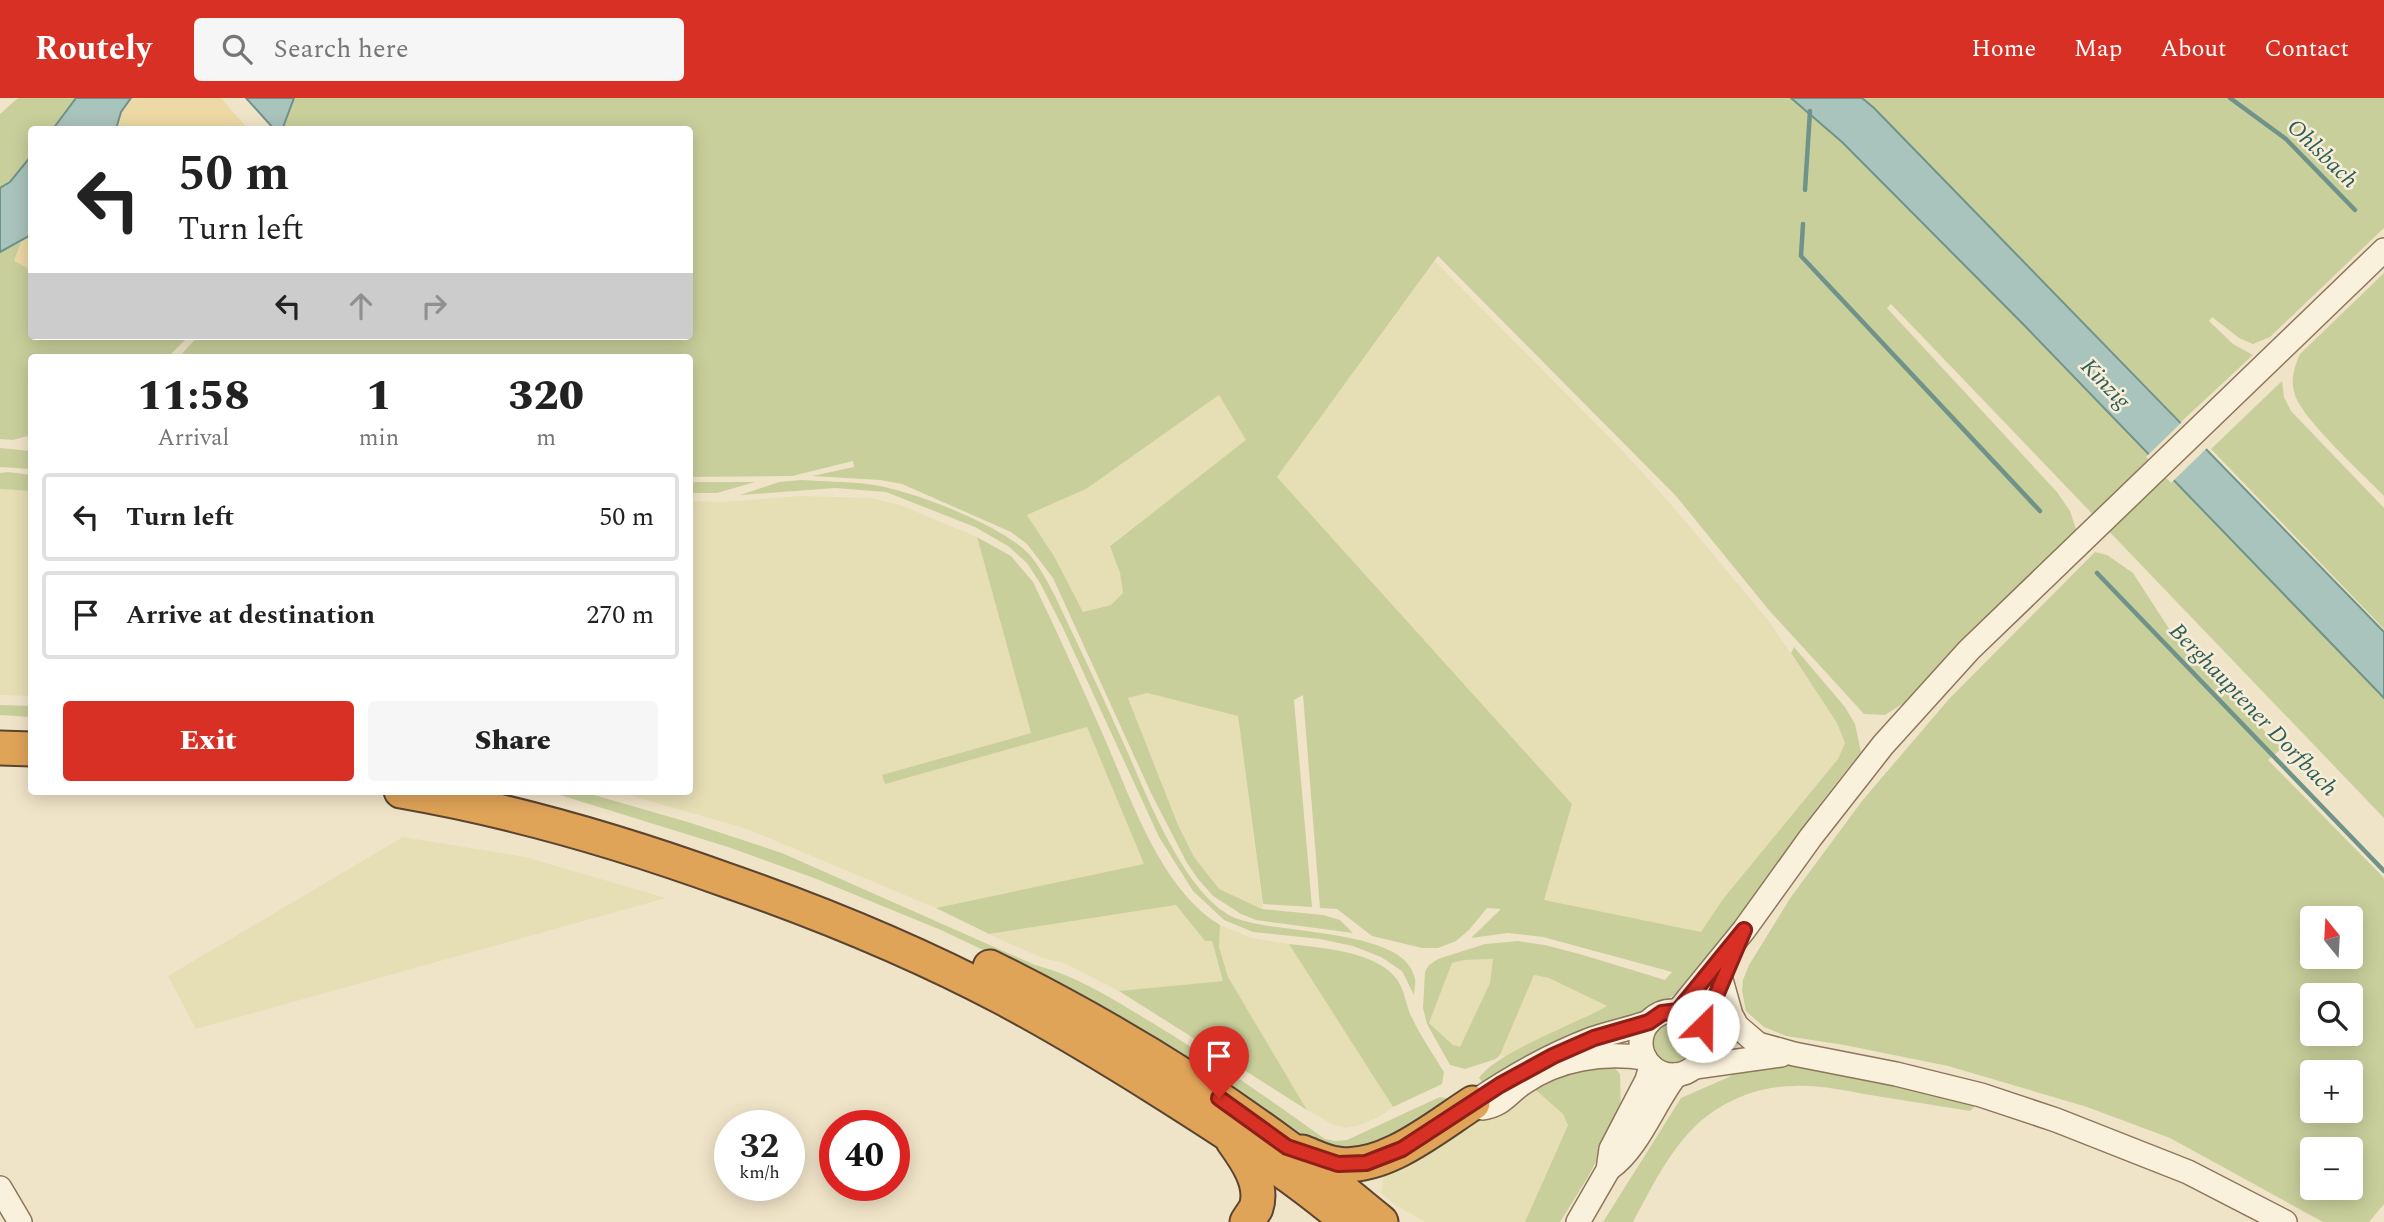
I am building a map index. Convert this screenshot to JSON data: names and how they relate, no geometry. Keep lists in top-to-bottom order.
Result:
{
  "water": ["Ohlsbach", "Kinzig", "Berghauptener Dorfbach"],
  "north": "top",
  "page": {
    "header": "Routely",
    "search": "Search here",
    "nav": [
      "Home",
      "Map",
      "About",
      "Contact"
    ],
    "turn": ["50 m", "Turn left"],
    "eta": [
      "11:58",
      "Arrival",
      "1",
      "min",
      "320",
      "m"
    ],
    "list": [
      {
        "name": "Turn left",
        "value": "50 m"
      },
      {
        "name": "Arrive at destination",
        "value": "270 m"
      }
    ],
    "buttons": ["Exit", "Share"],
    "map_buttons": ["+", "−"],
    "speed": "32 km/h",
    "limit": "40"
  }
}
